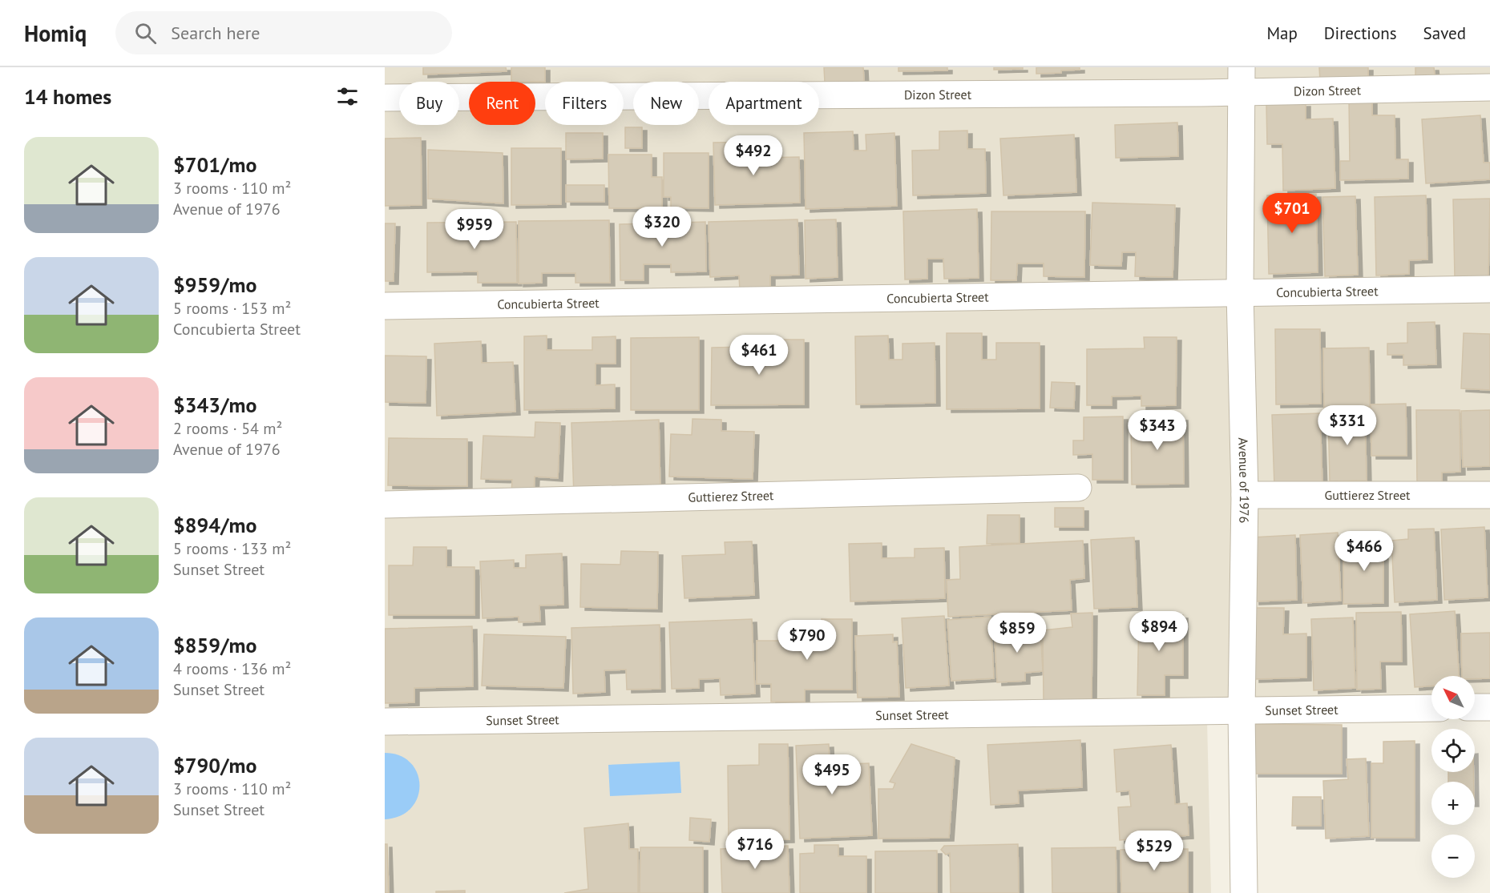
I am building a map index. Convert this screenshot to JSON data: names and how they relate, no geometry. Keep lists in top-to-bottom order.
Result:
{
  "streets": {
    "street": [
      "Dizon Street",
      "Concubierta Street",
      "Avenue of 1976",
      "Guttierez Street",
      "Sunset Street"
    ]
  },
  "crossings": [
    ["Dizon Street", "Avenue of 1976"],
    ["Concubierta Street", "Avenue of 1976"],
    ["Avenue of 1976", "Guttierez Street"],
    ["Avenue of 1976", "Sunset Street"]
  ],
  "north": "top left",
  "page": {
    "header": "Homiq",
    "search": "Search here",
    "nav": ["Map", "Directions", "Saved"],
    "heading": "14 homes",
    "chip": [
      "Buy",
      "Rent",
      "Filters",
      "New",
      "Apartment"
    ],
    "list": [
      {
        "name": "$701/mo",
        "note": "3 rooms · 110 m² · Avenue of 1976"
      },
      {
        "name": "$959/mo",
        "note": "5 rooms · 153 m² · Concubierta Street"
      },
      {
        "name": "$343/mo",
        "note": "2 rooms · 54 m² · Avenue of 1976"
      },
      {
        "name": "$894/mo",
        "note": "5 rooms · 133 m² · Sunset Street"
      },
      {
        "name": "$859/mo",
        "note": "4 rooms · 136 m² · Sunset Street"
      },
      {
        "name": "$790/mo",
        "note": "3 rooms · 110 m² · Sunset Street"
      }
    ],
    "price": [
      "$492",
      "$701",
      "$320",
      "$959",
      "$461",
      "$331",
      "$343",
      "$466",
      "$894",
      "$859",
      "$790",
      "$495",
      "$716",
      "$529"
    ],
    "map_buttons": ["+", "−"]
  }
}
